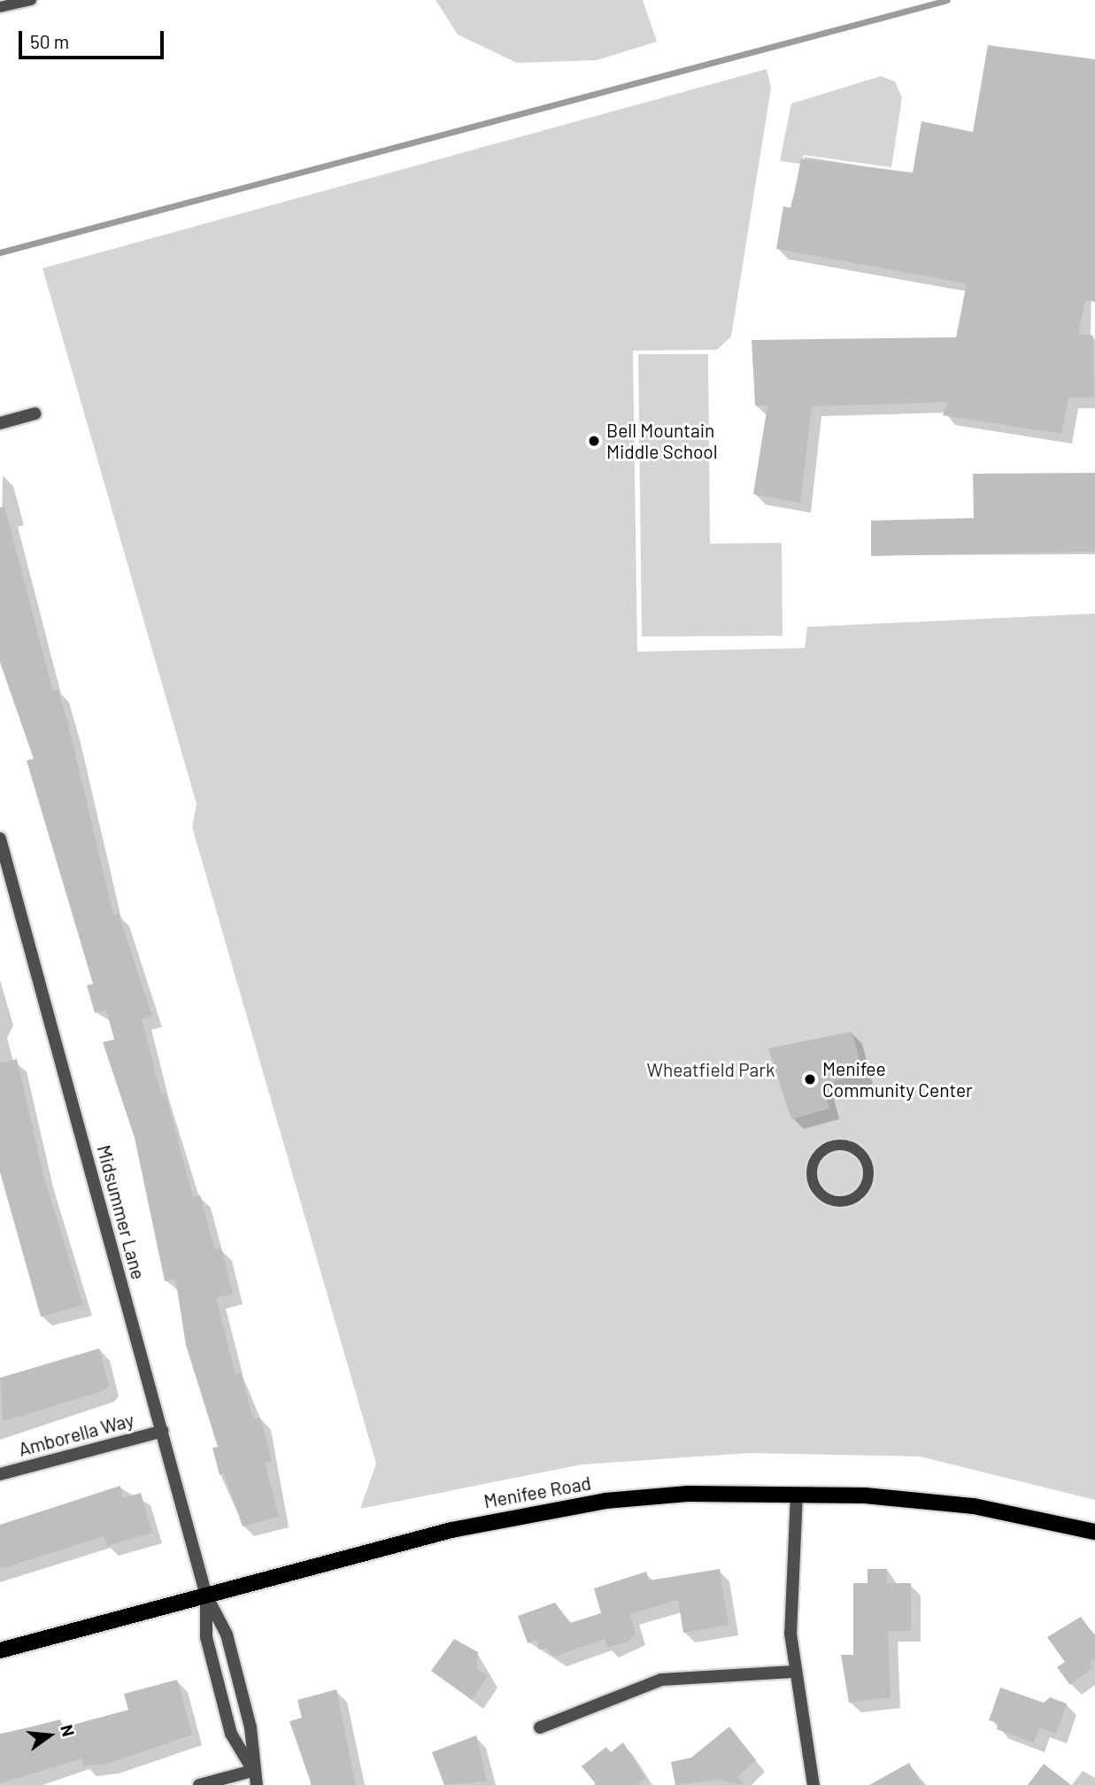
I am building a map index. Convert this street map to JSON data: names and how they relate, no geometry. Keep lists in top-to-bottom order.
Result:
{
  "streets": {
    "main road": ["Menifee Road"],
    "street": ["Midsummer Lane", "Amborella Way"]
  },
  "crossings": [
    ["Midsummer Lane", "Amborella Way"],
    ["Midsummer Lane", "Menifee Road"]
  ],
  "parks": ["Wheatfield Park"],
  "places": ["Bell Mountain Middle School", "Menifee Community Center"],
  "scale_bar": "50 m",
  "north": "right"
}
